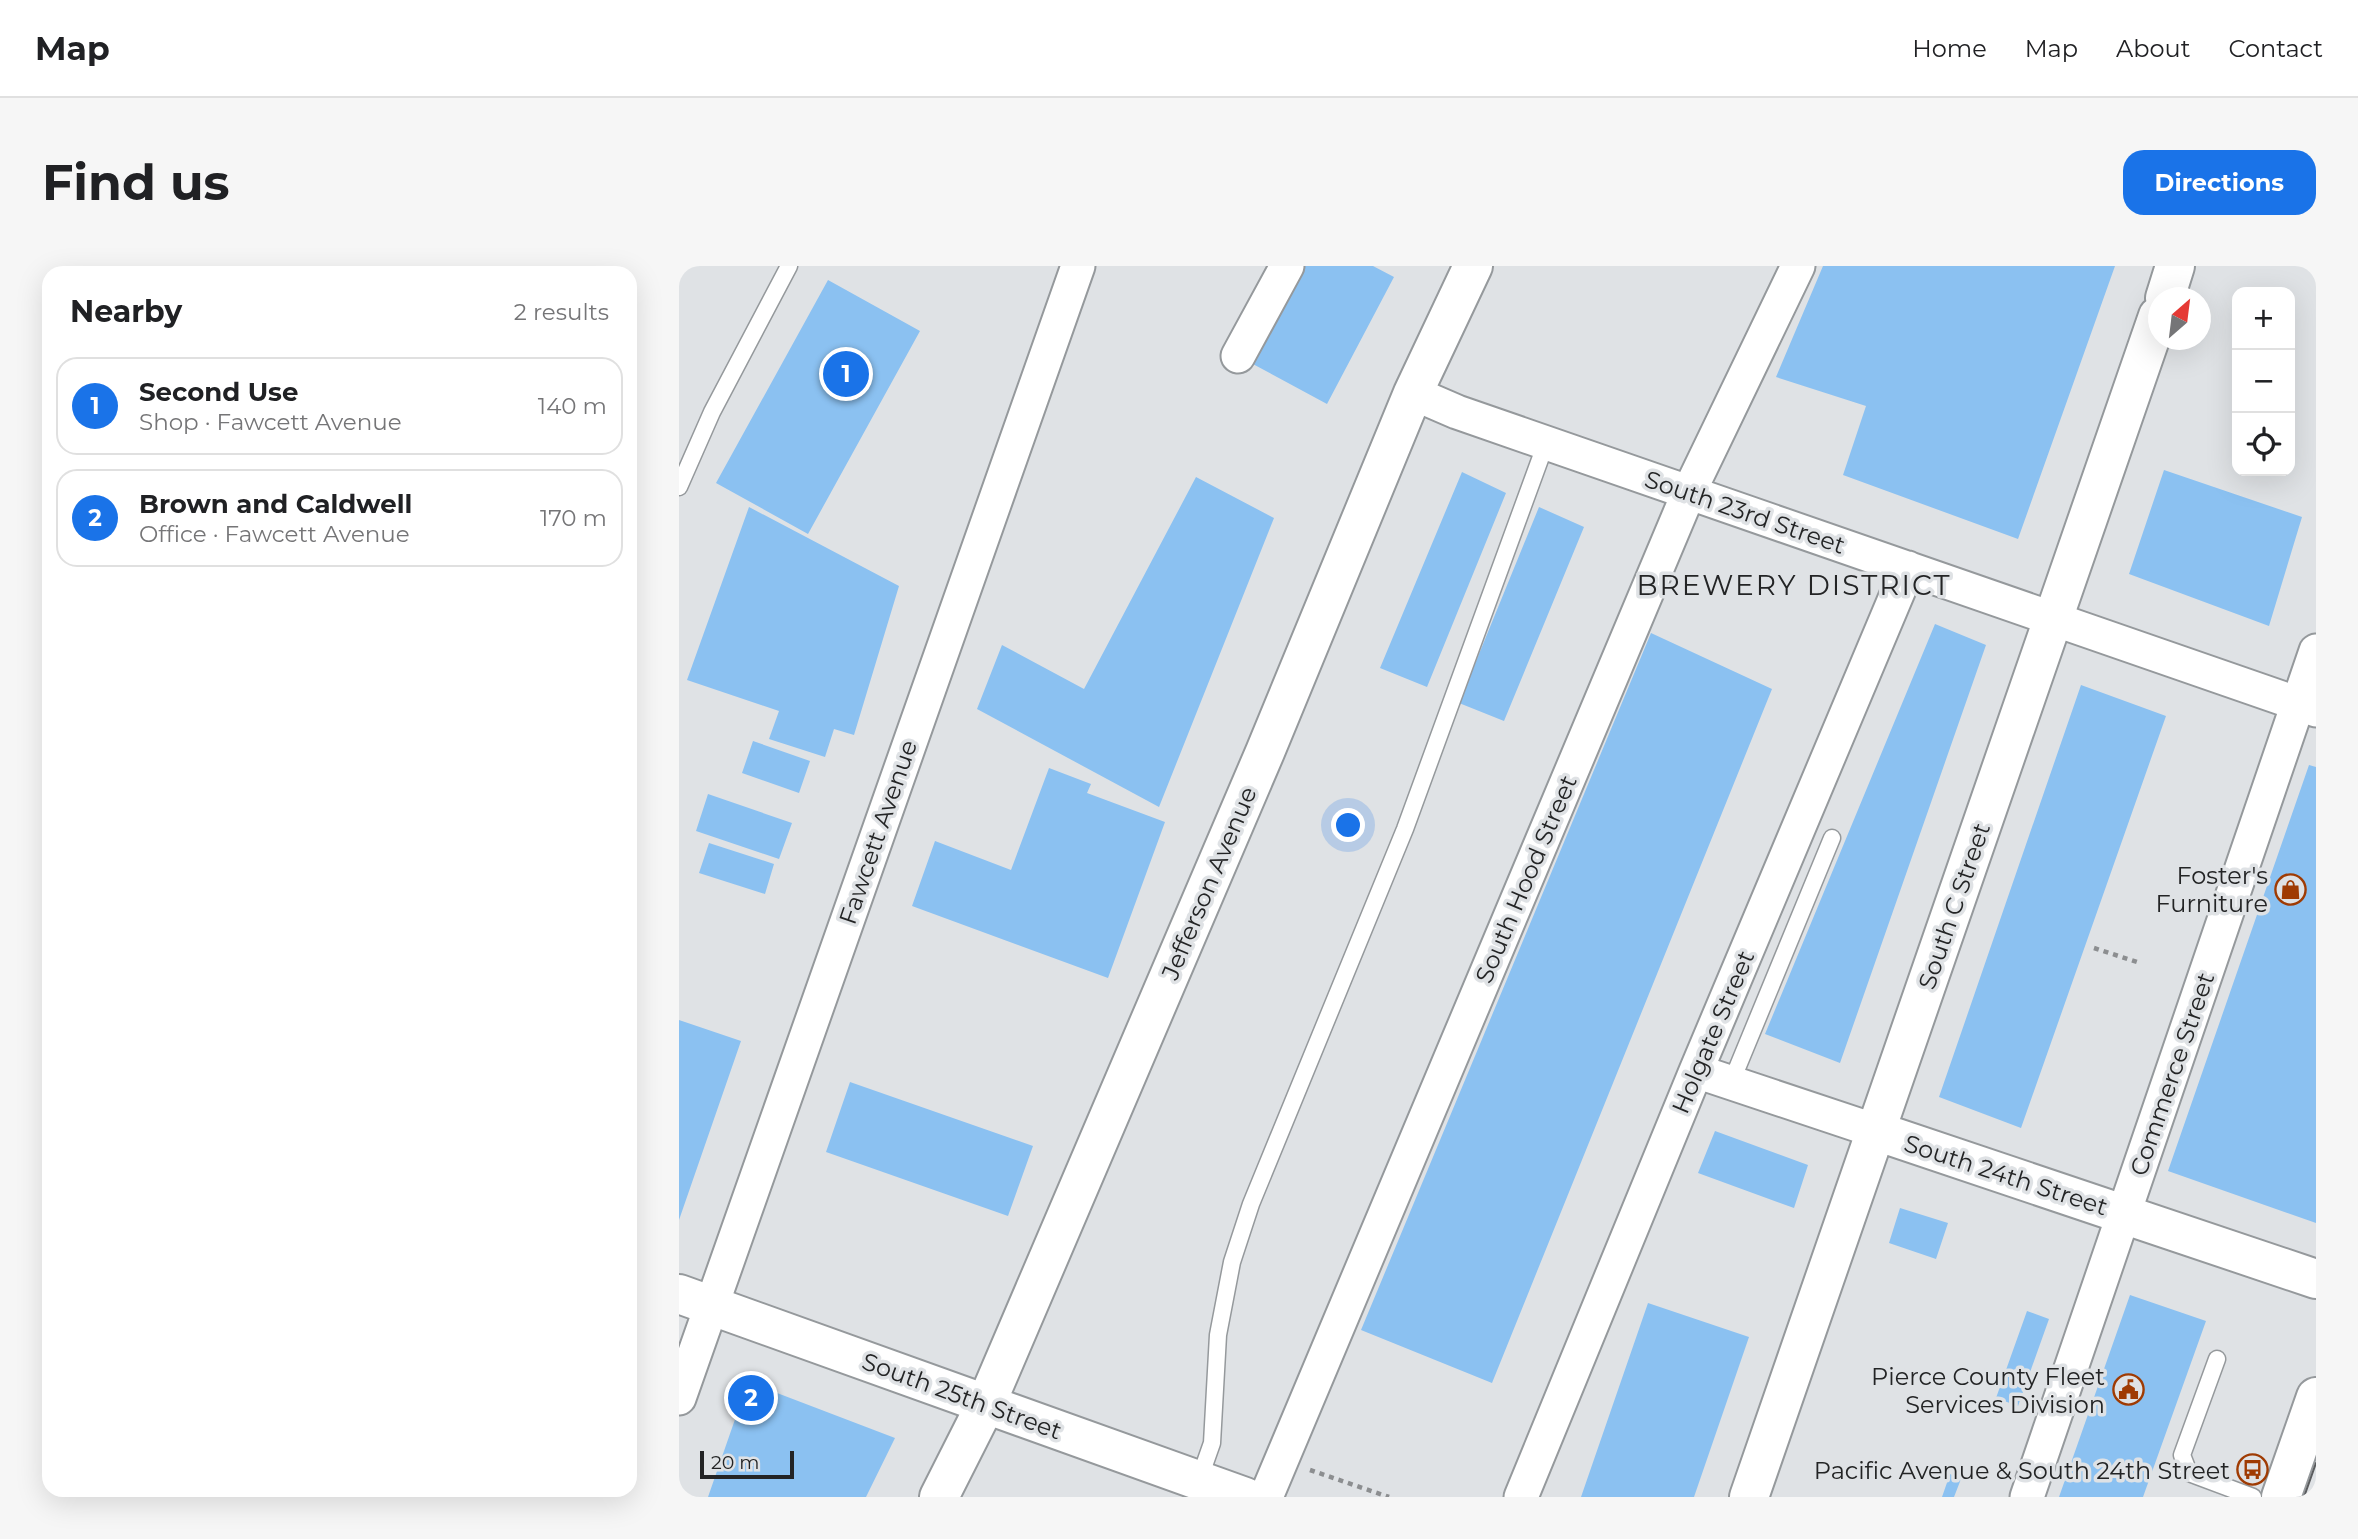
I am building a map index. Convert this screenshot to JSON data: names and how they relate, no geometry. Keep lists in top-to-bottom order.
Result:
{
  "streets": {
    "street": [
      "South 23rd Street",
      "Fawcett Avenue",
      "South Hood Street",
      "Jefferson Avenue",
      "South C Street",
      "Holgate Street",
      "Commerce Street",
      "South 24th Street",
      "South 25th Street"
    ]
  },
  "crossings": [
    ["South 23rd Street", "South Hood Street"],
    ["South 23rd Street", "Jefferson Avenue"],
    ["South 23rd Street", "South C Street"],
    ["South 23rd Street", "Holgate Street"],
    ["South 23rd Street", "Commerce Street"],
    ["Fawcett Avenue", "South 25th Street"],
    ["Jefferson Avenue", "South 25th Street"],
    ["South C Street", "South 24th Street"],
    ["Holgate Street", "South 24th Street"],
    ["Commerce Street", "South 24th Street"]
  ],
  "districts": ["BREWERY DISTRICT"],
  "places": {
    "shop": ["Foster's Furniture"],
    "public building": ["Pierce County Fleet Services Division"],
    "bus stop": ["Pacific Avenue & South 24th Street"]
  },
  "scale_bar": "20 m",
  "north": "top right",
  "page": {
    "header": "Map",
    "nav": [
      "Home",
      "Map",
      "About",
      "Contact"
    ],
    "buttons": "Directions",
    "title": "Find us",
    "heading": ["Nearby", "2 results"],
    "map_buttons": ["+", "−"],
    "pins": ["1", "2"],
    "list": [
      {
        "mark": "1",
        "name": "Second Use",
        "note": "Shop · Fawcett Avenue",
        "value": "140 m"
      },
      {
        "mark": "2",
        "name": "Brown and Caldwell",
        "note": "Office · Fawcett Avenue",
        "value": "170 m"
      }
    ],
    "scale": "20 m"
  }
}
